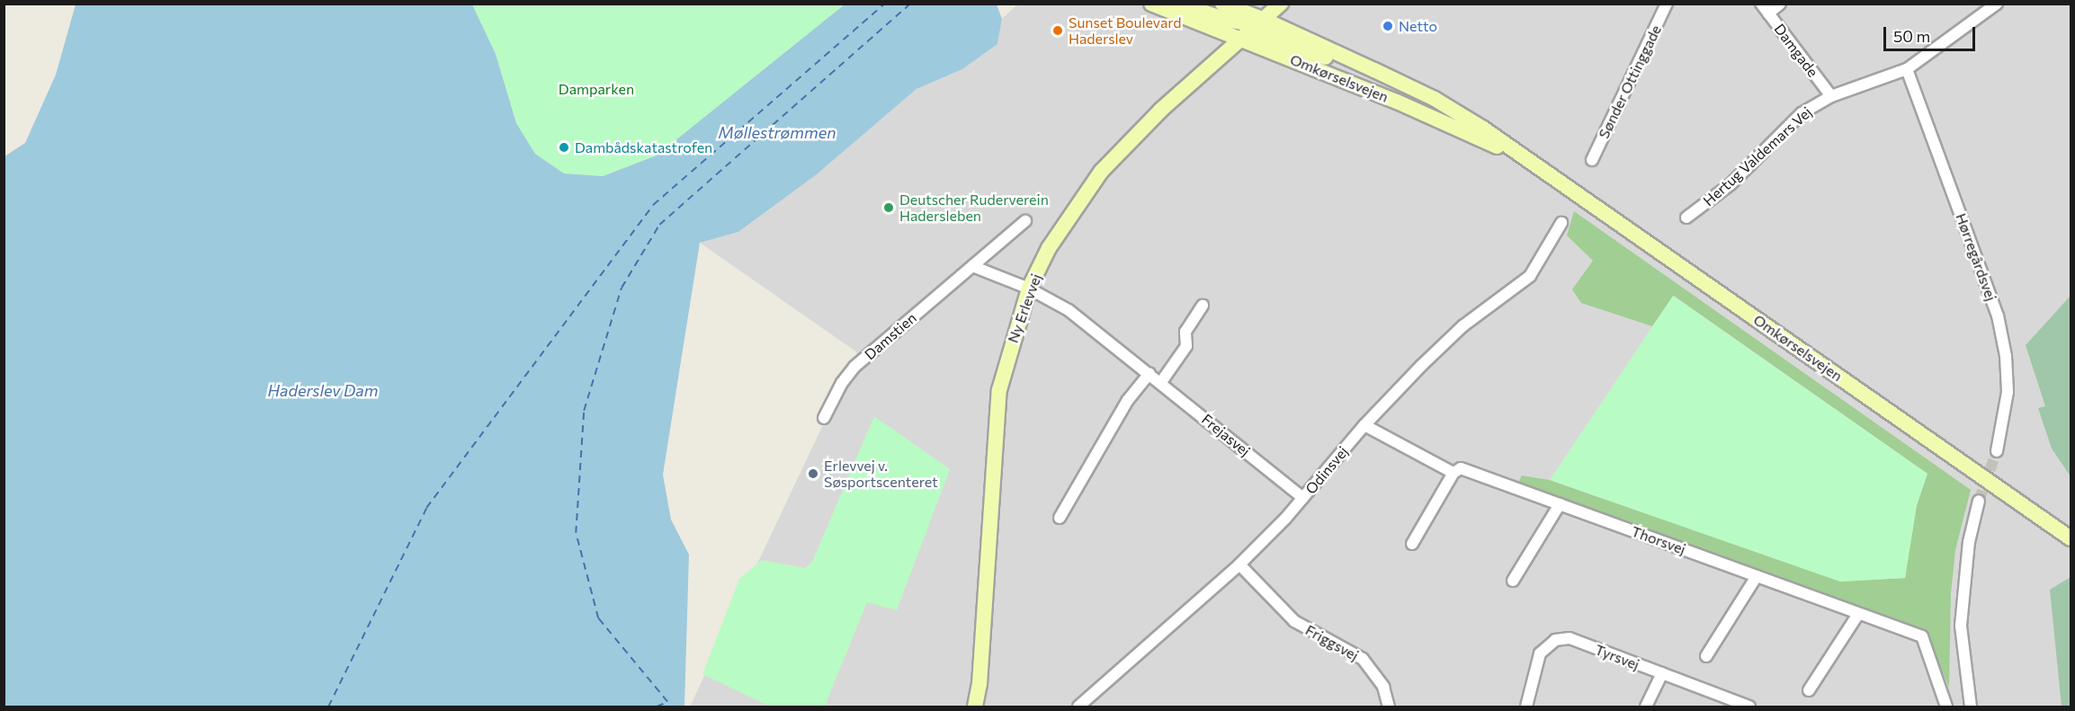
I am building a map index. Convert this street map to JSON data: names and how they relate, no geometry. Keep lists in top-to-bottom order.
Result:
{
  "streets": {
    "main road": ["Omkørselsvejen", "Ny Erlevvej"],
    "street": [
      "Damgade",
      "Sønder Ottinggade",
      "Hertug Valdemars Vej",
      "Hørregårdsvej",
      "Damstien",
      "Frejasvej",
      "Odinsvej",
      "Thorsvej",
      "Friggsvej",
      "Tyrsvej"
    ]
  },
  "crossings": [
    ["Damgade", "Hertug Valdemars Vej"],
    ["Omkørselsvejen", "Ny Erlevvej"],
    ["Hertug Valdemars Vej", "Hørregårdsvej"],
    ["Ny Erlevvej", "Frejasvej"],
    ["Frejasvej", "Odinsvej"],
    ["Odinsvej", "Thorsvej"],
    ["Odinsvej", "Friggsvej"]
  ],
  "water": ["Møllestrømmen", "Haderslev Dam"],
  "parks": ["Damparken"],
  "places": [
    "Netto",
    "Sunset Boulevard Haderslev",
    "Dambådskatastrofen",
    "Deutscher Ruderverein Hadersleben",
    "Erlevvej v. Søsportscenteret"
  ],
  "scale_bar": "50 m"
}
